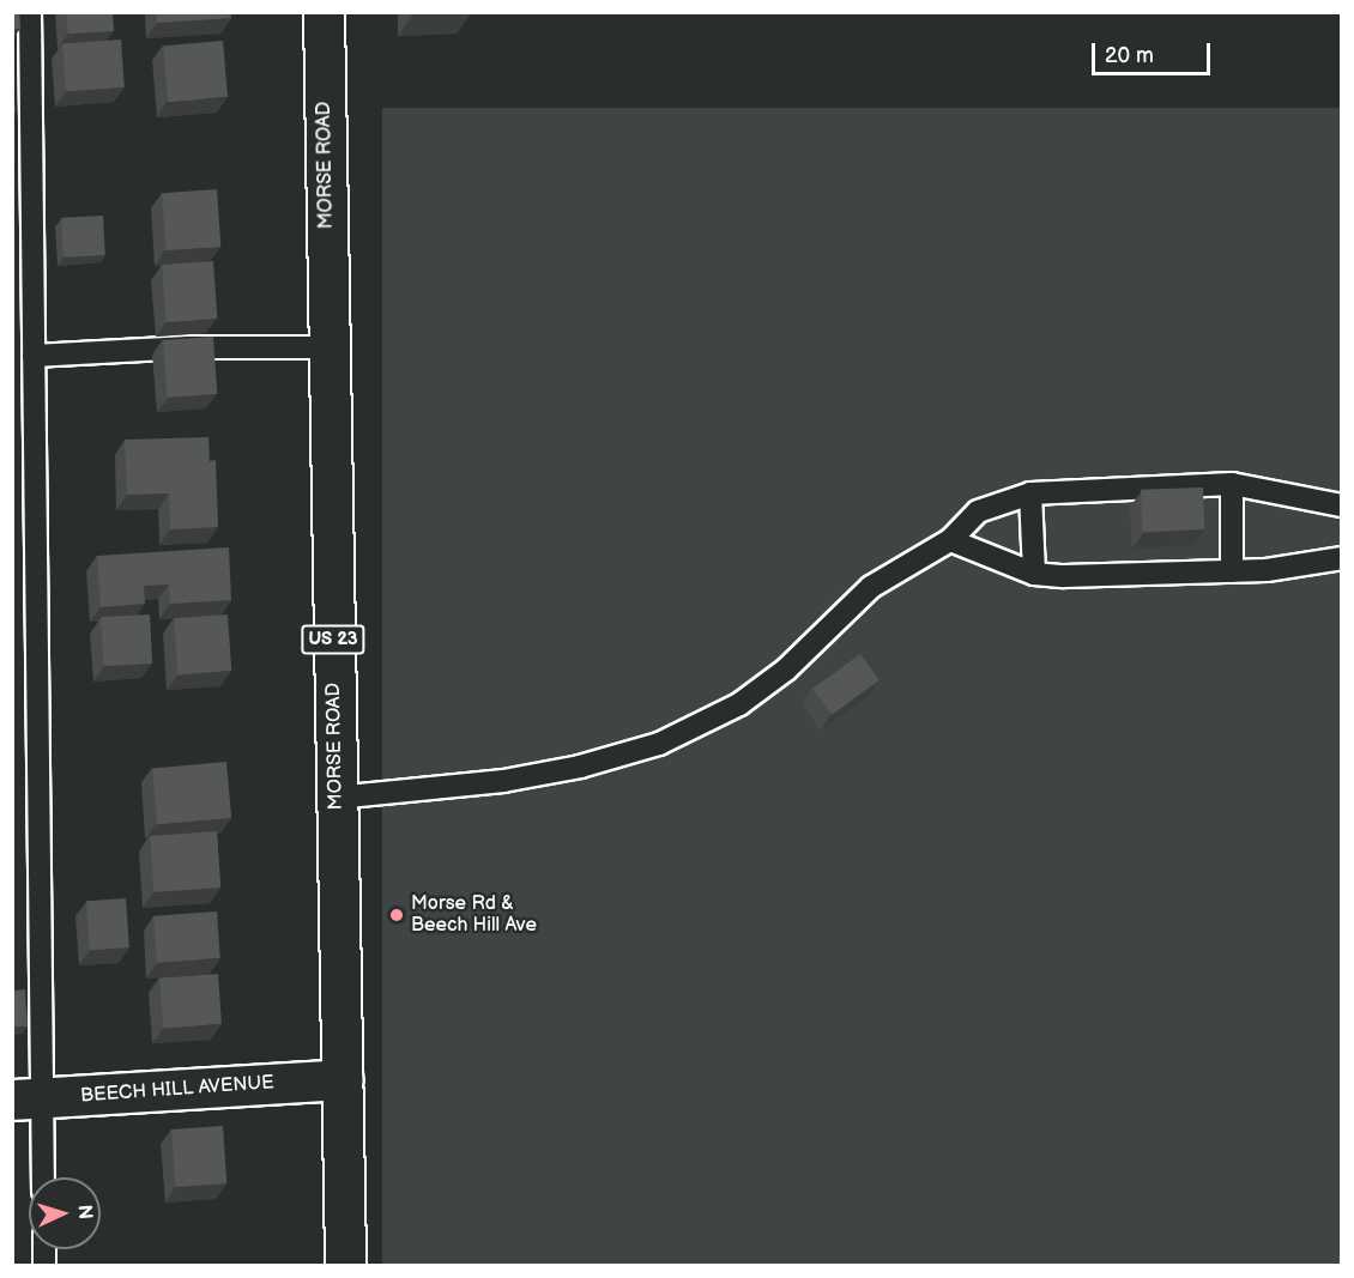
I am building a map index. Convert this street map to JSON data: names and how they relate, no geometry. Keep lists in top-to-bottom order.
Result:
{
  "streets": {
    "main road": ["MORSE ROAD", "US 23", "BEECH HILL AVENUE"]
  },
  "crossings": [
    ["MORSE ROAD", "BEECH HILL AVENUE"]
  ],
  "places": ["Morse Rd & Beech Hill Ave"],
  "scale_bar": "20 m",
  "north": "right"
}
